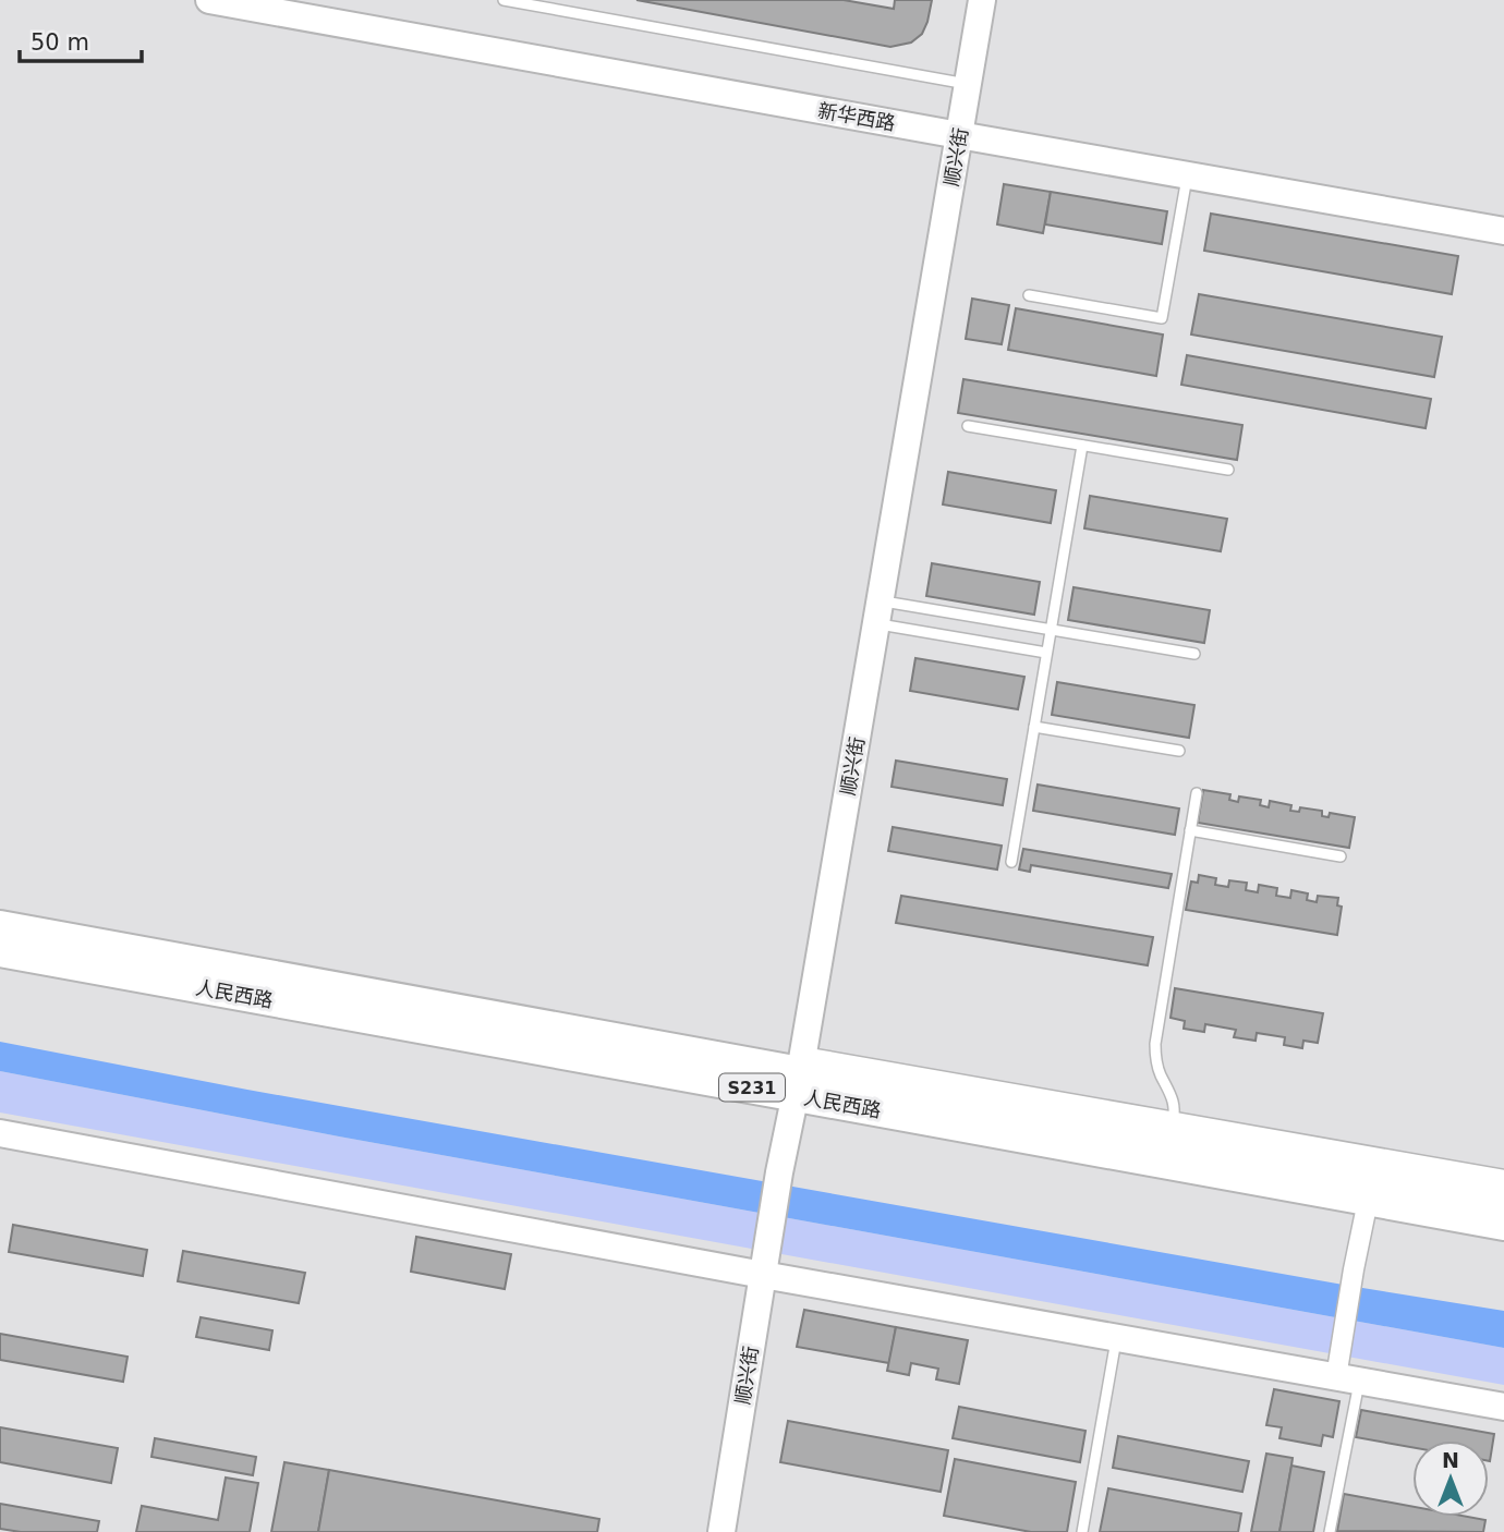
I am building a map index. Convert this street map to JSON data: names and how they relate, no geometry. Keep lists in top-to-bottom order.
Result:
{
  "streets": {
    "main road": ["人民西路", "S231"],
    "street": ["新华西路", "顺兴街"]
  },
  "crossings": [
    ["新华西路", "顺兴街"],
    ["顺兴街", "人民西路"]
  ],
  "scale_bar": "50 m",
  "north": "top"
}
